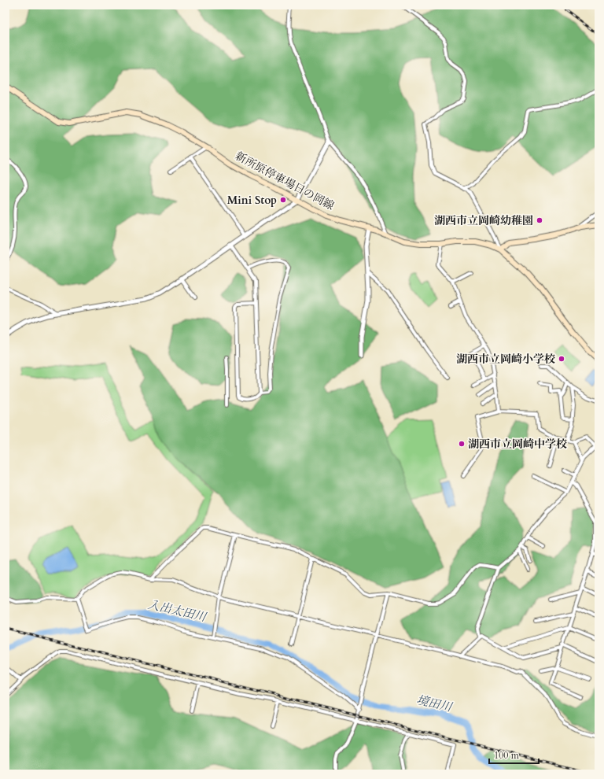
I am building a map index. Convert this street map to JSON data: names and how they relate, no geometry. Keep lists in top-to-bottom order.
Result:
{
  "streets": {
    "main road": ["新所原停車場日の岡線"]
  },
  "water": ["入出太田川", "境田川"],
  "places": [
    "Mini Stop",
    "湖西市立岡崎幼稚園",
    "湖西市立岡崎小学校",
    "湖西市立岡崎中学校"
  ],
  "scale_bar": "100 m"
}
